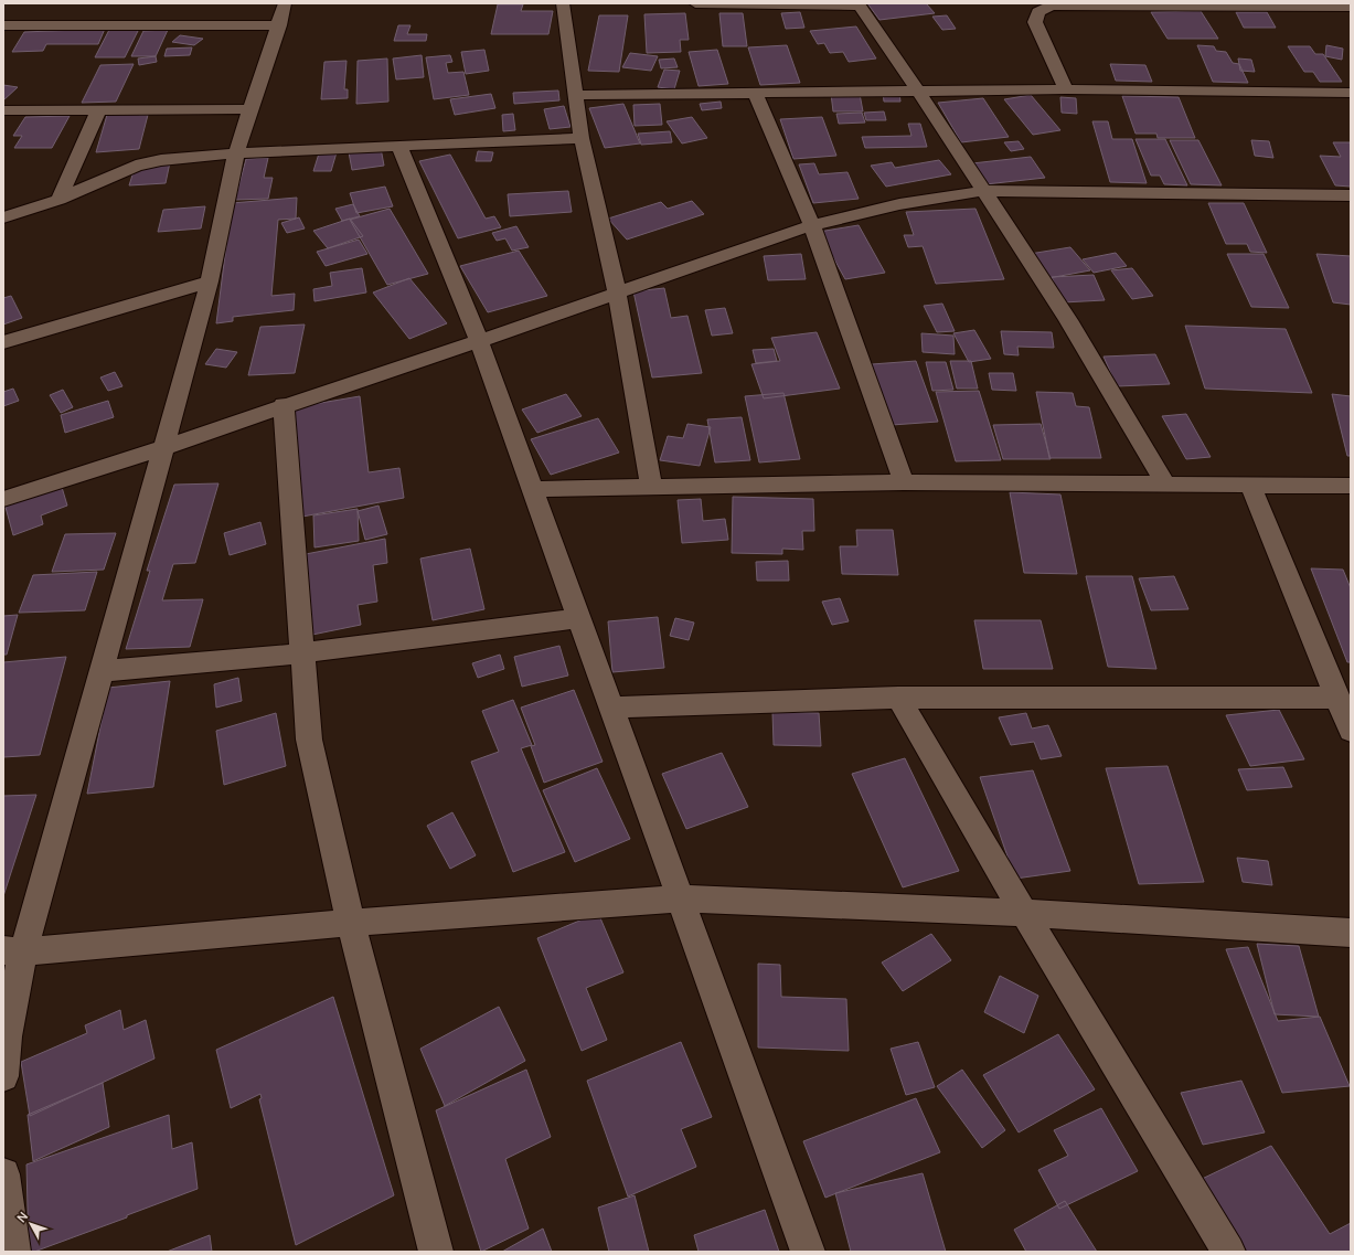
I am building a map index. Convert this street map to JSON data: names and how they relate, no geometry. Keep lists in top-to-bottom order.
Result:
{
  "north": "top left"
}
